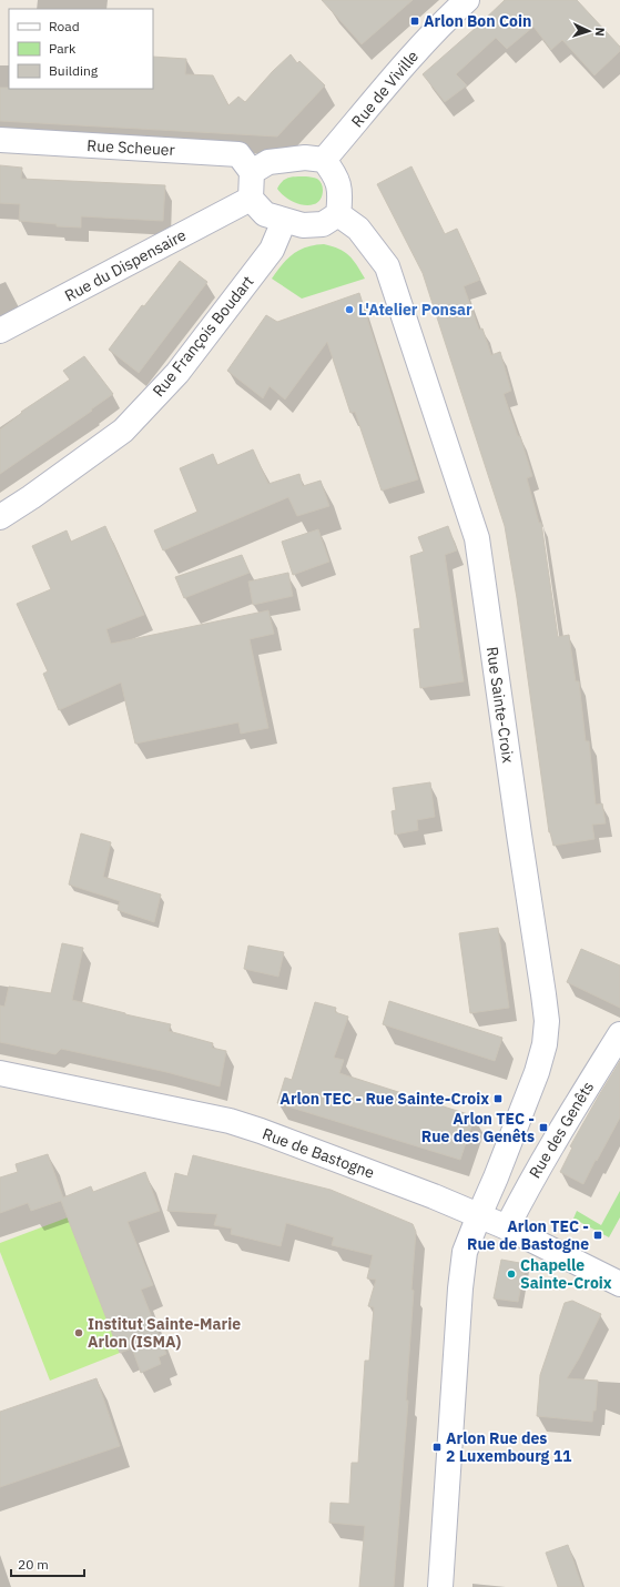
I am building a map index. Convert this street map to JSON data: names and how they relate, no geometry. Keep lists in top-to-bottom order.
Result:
{
  "streets": {
    "street": [
      "Rue de Viville",
      "Rue Scheuer",
      "Rue du Dispensaire",
      "Rue François Boudart",
      "Rue Sainte-Croix",
      "Rue des Genêts",
      "Rue de Bastogne"
    ]
  },
  "crossings": [
    ["Rue de Viville", "Rue Scheuer"],
    ["Rue de Viville", "Rue du Dispensaire"],
    ["Rue de Viville", "Rue François Boudart"],
    ["Rue de Viville", "Rue Sainte-Croix"],
    ["Rue Scheuer", "Rue du Dispensaire"],
    ["Rue Scheuer", "Rue François Boudart"],
    ["Rue Scheuer", "Rue Sainte-Croix"],
    ["Rue du Dispensaire", "Rue François Boudart"],
    ["Rue du Dispensaire", "Rue Sainte-Croix"],
    ["Rue François Boudart", "Rue Sainte-Croix"],
    ["Rue Sainte-Croix", "Rue de Bastogne"],
    ["Rue des Genêts", "Rue de Bastogne"]
  ],
  "places": {
    "transit": [
      "Arlon Bon Coin",
      "Arlon TEC - Rue Sainte-Croix",
      "Arlon TEC - Rue des Genêts",
      "Arlon TEC - Rue de Bastogne",
      "Arlon Rue des 2 Luxembourg 11"
    ],
    "other": ["L'Atelier Ponsar", "Chapelle Sainte-Croix", "Institut Sainte-Marie Arlon (ISMA)"]
  },
  "legend": ["Road", "Park", "Building"],
  "scale_bar": "20 m",
  "north": "right"
}
